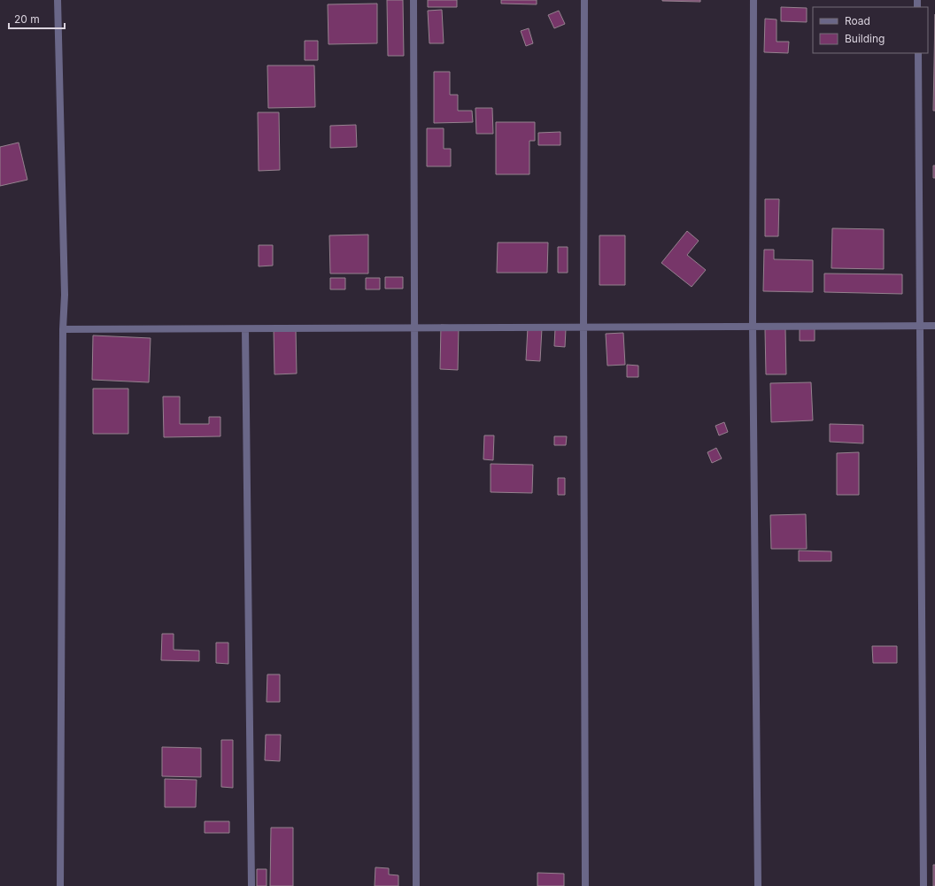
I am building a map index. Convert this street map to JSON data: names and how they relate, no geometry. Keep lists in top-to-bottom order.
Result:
{
  "legend": ["Road", "Building"],
  "scale_bar": "20 m"
}
